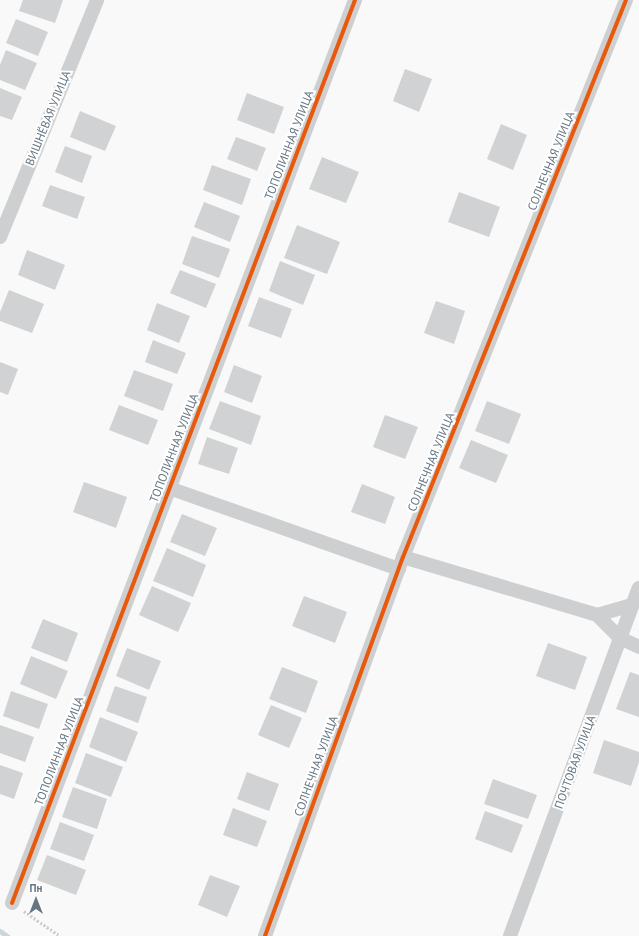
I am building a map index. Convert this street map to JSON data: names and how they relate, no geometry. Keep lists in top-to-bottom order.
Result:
{
  "streets": {
    "street": [
      "ВИШНЁВАЯ УЛИЦА",
      "ТОПОЛИННАЯ УЛИЦА",
      "СОЛНЕЧНАЯ УЛИЦА",
      "ПОЧТОВАЯ УЛИЦА"
    ]
  },
  "north": "top"
}
